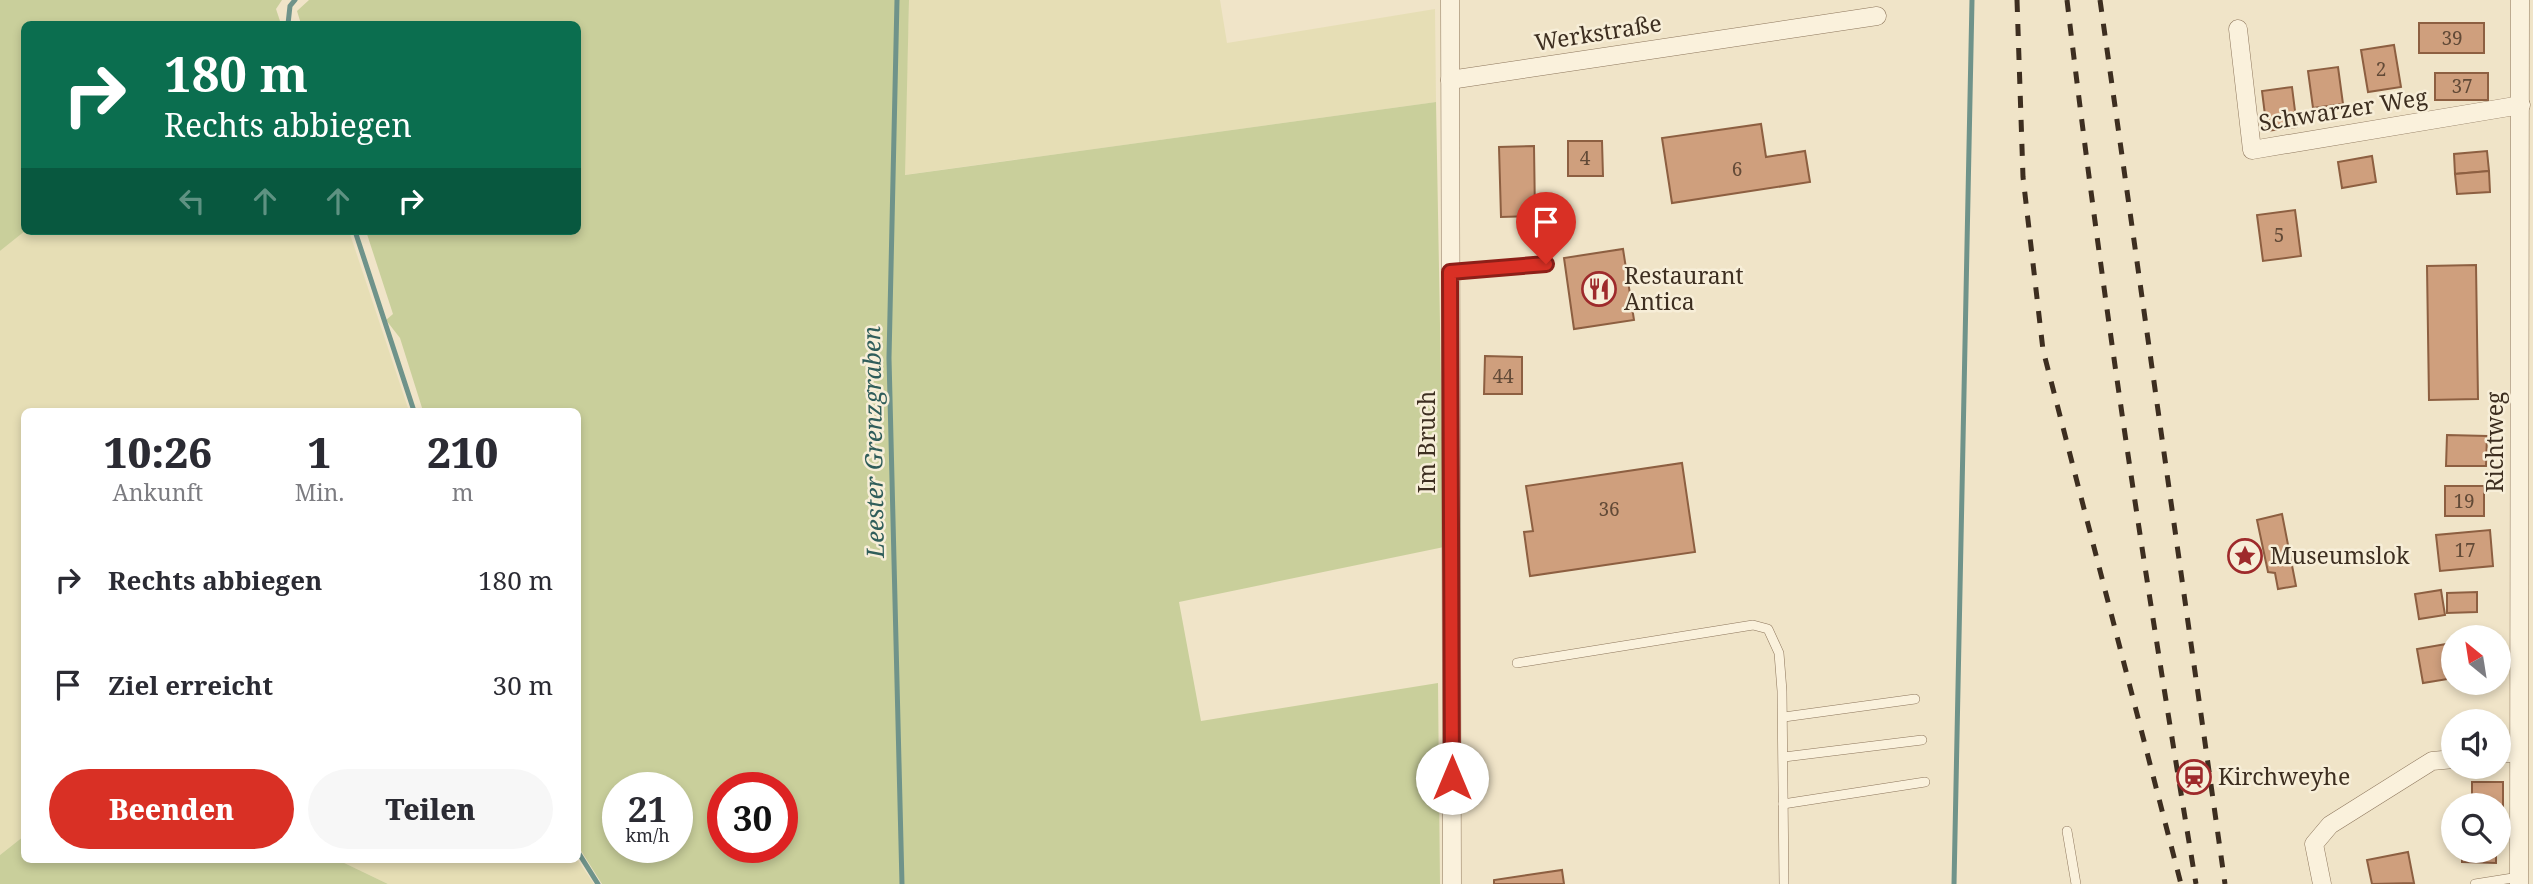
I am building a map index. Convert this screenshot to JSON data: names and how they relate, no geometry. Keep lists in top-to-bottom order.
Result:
{
  "streets": {
    "street": [
      "Werkstraße",
      "Schwarzer Weg",
      "Im Bruch",
      "Richtweg"
    ]
  },
  "crossings": [
    ["Werkstraße", "Im Bruch"],
    ["Schwarzer Weg", "Richtweg"]
  ],
  "water": ["Leester Grenzgraben"],
  "places": {
    "restaurant": ["Restaurant Antica"],
    "place": ["Museumslok"],
    "station": ["Kirchweyhe"]
  },
  "house_numbers": [
    "39",
    "2",
    "37",
    "4",
    "6",
    "5",
    "44",
    "19",
    "36",
    "17"
  ],
  "north": "top left",
  "page": {
    "turn": ["180 m", "Rechts abbiegen"],
    "eta": [
      "10:26",
      "Ankunft",
      "1",
      "Min.",
      "210",
      "m"
    ],
    "list": [
      {
        "name": "Rechts abbiegen",
        "value": "180 m"
      },
      {
        "name": "Ziel erreicht",
        "value": "30 m"
      }
    ],
    "buttons": ["Beenden", "Teilen"],
    "speed": "21 km/h",
    "limit": "30"
  }
}
